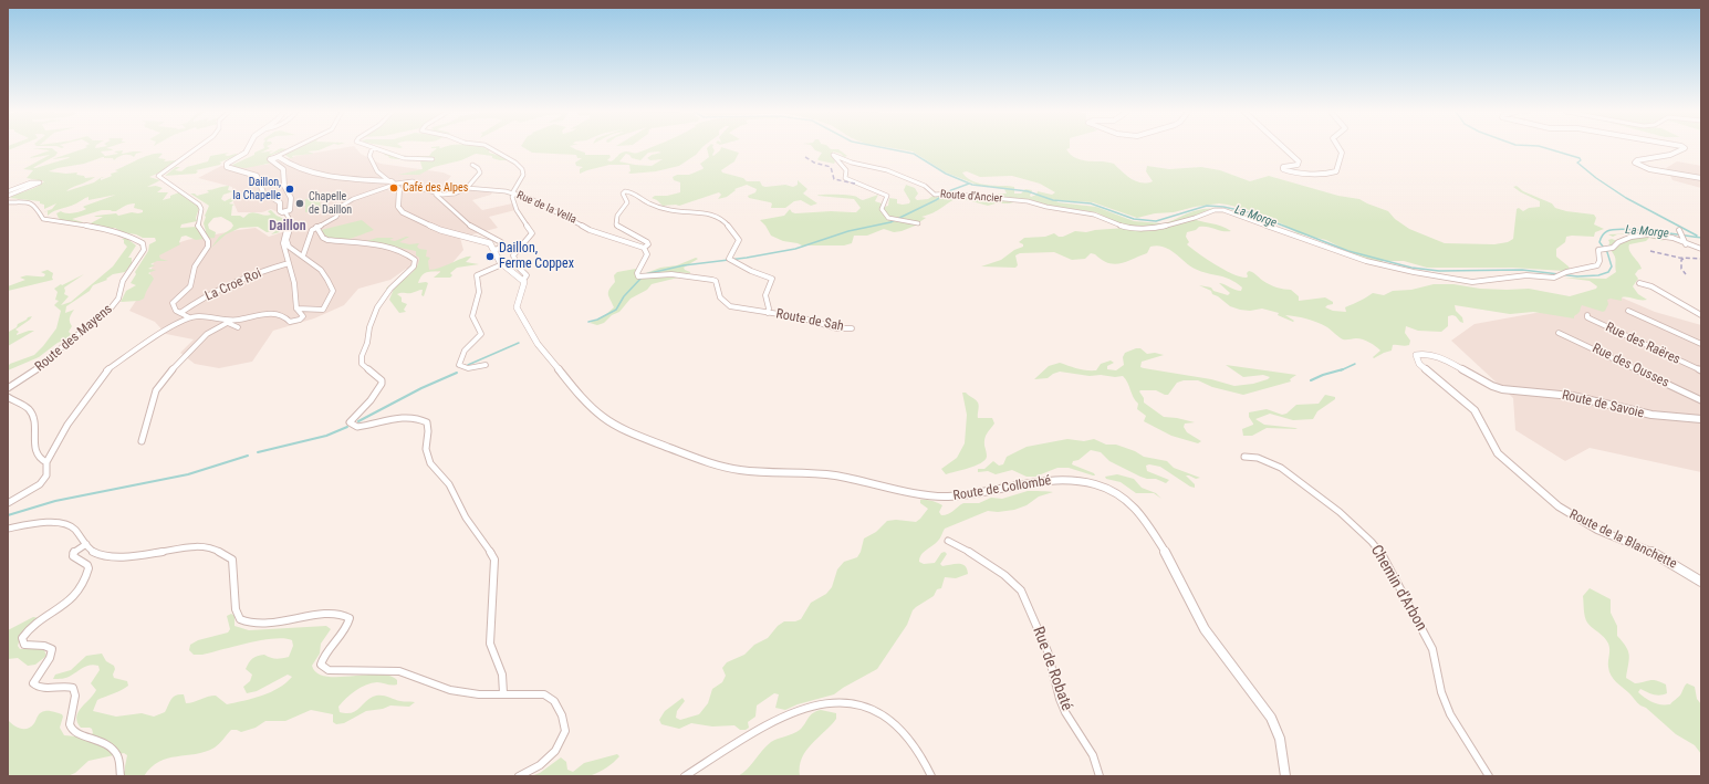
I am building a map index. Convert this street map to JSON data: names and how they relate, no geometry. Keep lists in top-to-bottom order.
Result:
{
  "streets": {
    "street": [
      "Route d'Ancier",
      "Rue de la Vella",
      "La Croe Roi",
      "Route de Sah",
      "Route des Mayens",
      "Rue des Raëres",
      "Rue des Ousses",
      "Route de Savoie",
      "Route de Collombé",
      "Route de la Blanchette",
      "Chemin d'Arbon",
      "Rue de Robaté"
    ]
  },
  "crossings": [
    ["Rue de la Vella", "Route de Sah"],
    ["Route de Savoie", "Route de la Blanchette"]
  ],
  "districts": ["Daillon"],
  "water": ["La Morge"],
  "places": [
    "Café des Alpes",
    "Daillon, la Chapelle",
    "Chapelle de Daillon",
    "Daillon, Ferme Coppex"
  ]
}
